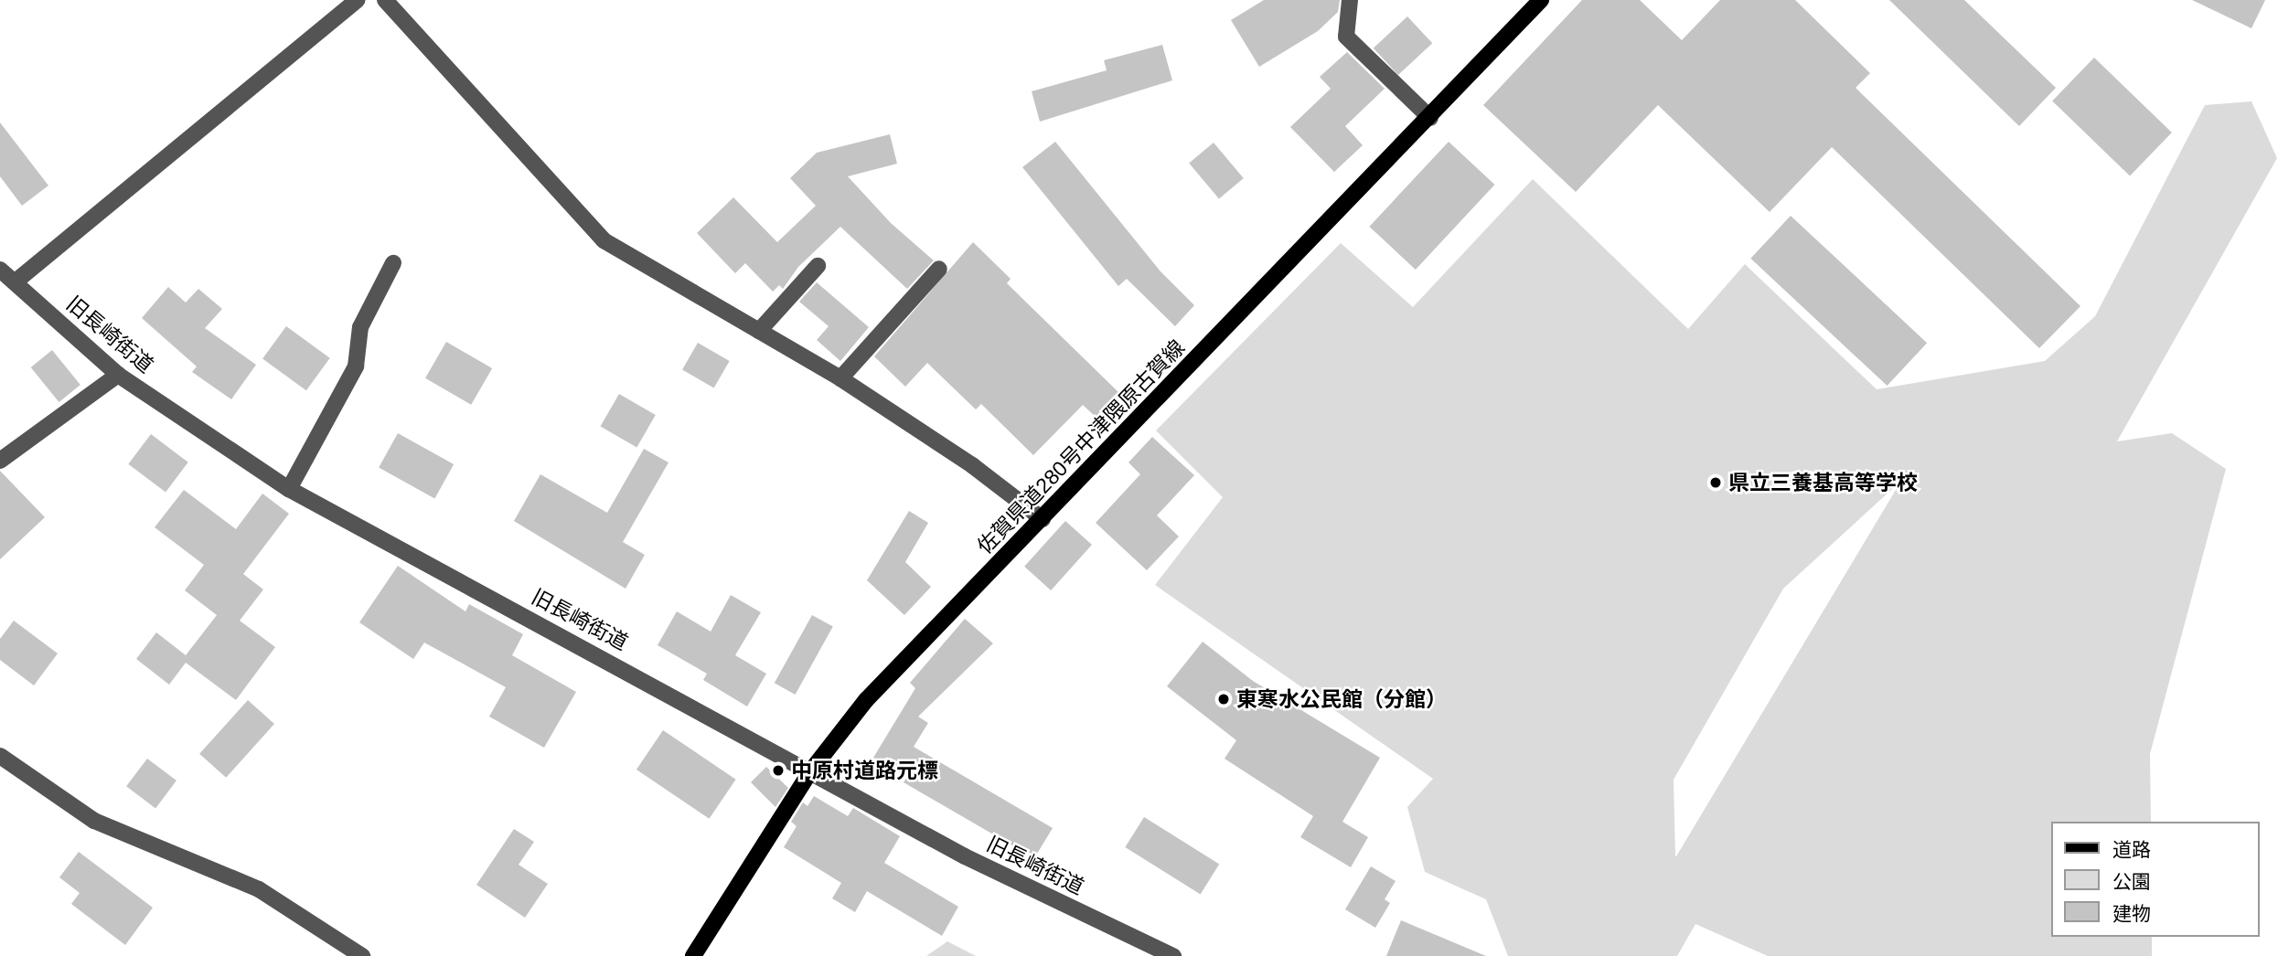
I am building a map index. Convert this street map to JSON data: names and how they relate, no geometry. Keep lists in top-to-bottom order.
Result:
{
  "streets": {
    "main road": ["佐賀県道280号中津隈原古賀線"],
    "street": ["旧長崎街道"]
  },
  "crossings": [
    ["旧長崎街道", "佐賀県道280号中津隈原古賀線"]
  ],
  "places": ["県立三養基高等学校", "東寒水公民館（分館）", "中原村道路元標"],
  "legend": ["道路", "公園", "建物"]
}
